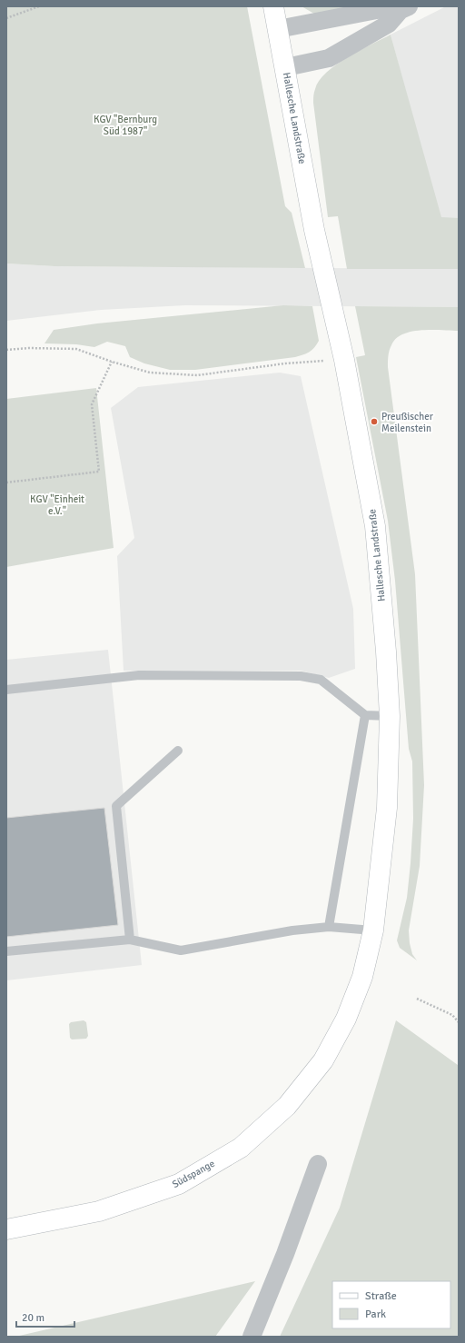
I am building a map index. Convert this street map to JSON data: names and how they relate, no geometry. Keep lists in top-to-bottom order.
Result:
{
  "streets": {
    "main road": ["Hallesche Landstraße", "Südspange"]
  },
  "crossings": [
    ["Hallesche Landstraße", "Südspange"]
  ],
  "parks": ["KGV \"Bernburg Süd 1987\"", "KGV \"Einheit e.V.\""],
  "places": ["Preußischer Meilenstein"],
  "legend": ["Straße", "Park"],
  "scale_bar": "20 m"
}
